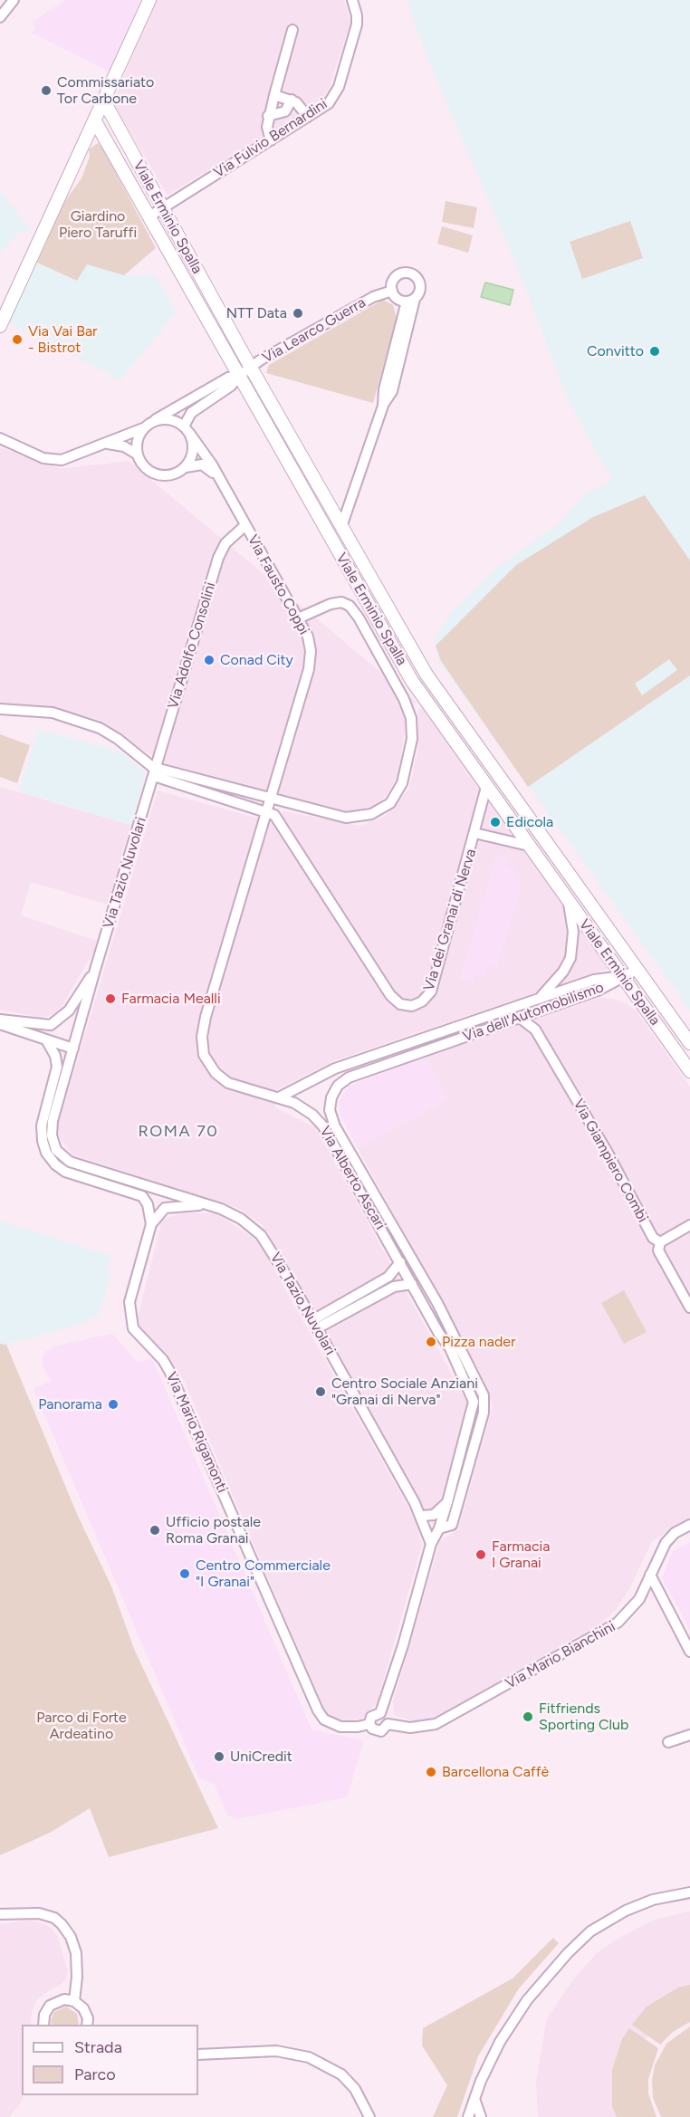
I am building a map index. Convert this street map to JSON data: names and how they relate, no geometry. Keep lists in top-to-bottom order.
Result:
{
  "streets": {
    "main road": ["Viale Erminio Spalla"],
    "street": [
      "Via Fulvio Bernardini",
      "Via Learco Guerra",
      "Via Fausto Coppi",
      "Via Adolfo Consolini",
      "Via Tazio Nuvolari",
      "Via dei Granai di Nerva",
      "Via dell'Automobilismo",
      "Via Giampiero Combi",
      "Via Alberto Ascari",
      "Via Mario Rigamonti",
      "Via Mario Bianchini"
    ]
  },
  "crossings": [
    ["Via Fulvio Bernardini", "Viale Erminio Spalla"],
    ["Viale Erminio Spalla", "Via Learco Guerra"],
    ["Viale Erminio Spalla", "Via dei Granai di Nerva"],
    ["Viale Erminio Spalla", "Via dell'Automobilismo"],
    ["Via Learco Guerra", "Via Fausto Coppi"],
    ["Via Fausto Coppi", "Via Adolfo Consolini"],
    ["Via Fausto Coppi", "Via dei Granai di Nerva"],
    ["Via Fausto Coppi", "Via Alberto Ascari"],
    ["Via Adolfo Consolini", "Via Tazio Nuvolari"],
    ["Via Tazio Nuvolari", "Via Mario Rigamonti"],
    ["Via dei Granai di Nerva", "Via Alberto Ascari"],
    ["Via dell'Automobilismo", "Via Giampiero Combi"],
    ["Via dell'Automobilismo", "Via Alberto Ascari"],
    ["Via Mario Rigamonti", "Via Mario Bianchini"]
  ],
  "districts": ["ROMA 70"],
  "parks": ["Giardino Piero Taruffi", "Parco di Forte Ardeatino"],
  "places": [
    "Commissariato Tor Carbone",
    "NTT Data",
    "Via Vai Bar - Bistrot",
    "Convitto",
    "Conad City",
    "Edicola",
    "Farmacia Mealli",
    "Pizza nader",
    "Centro Sociale Anziani \"Granai di Nerva\"",
    "Panorama",
    "Ufficio postale Roma Granai",
    "Farmacia I Granai",
    "Centro Commerciale \"I Granai\"",
    "Fitfriends Sporting Club",
    "UniCredit",
    "Barcellona Caffè"
  ],
  "legend": ["Strada", "Parco"]
}
